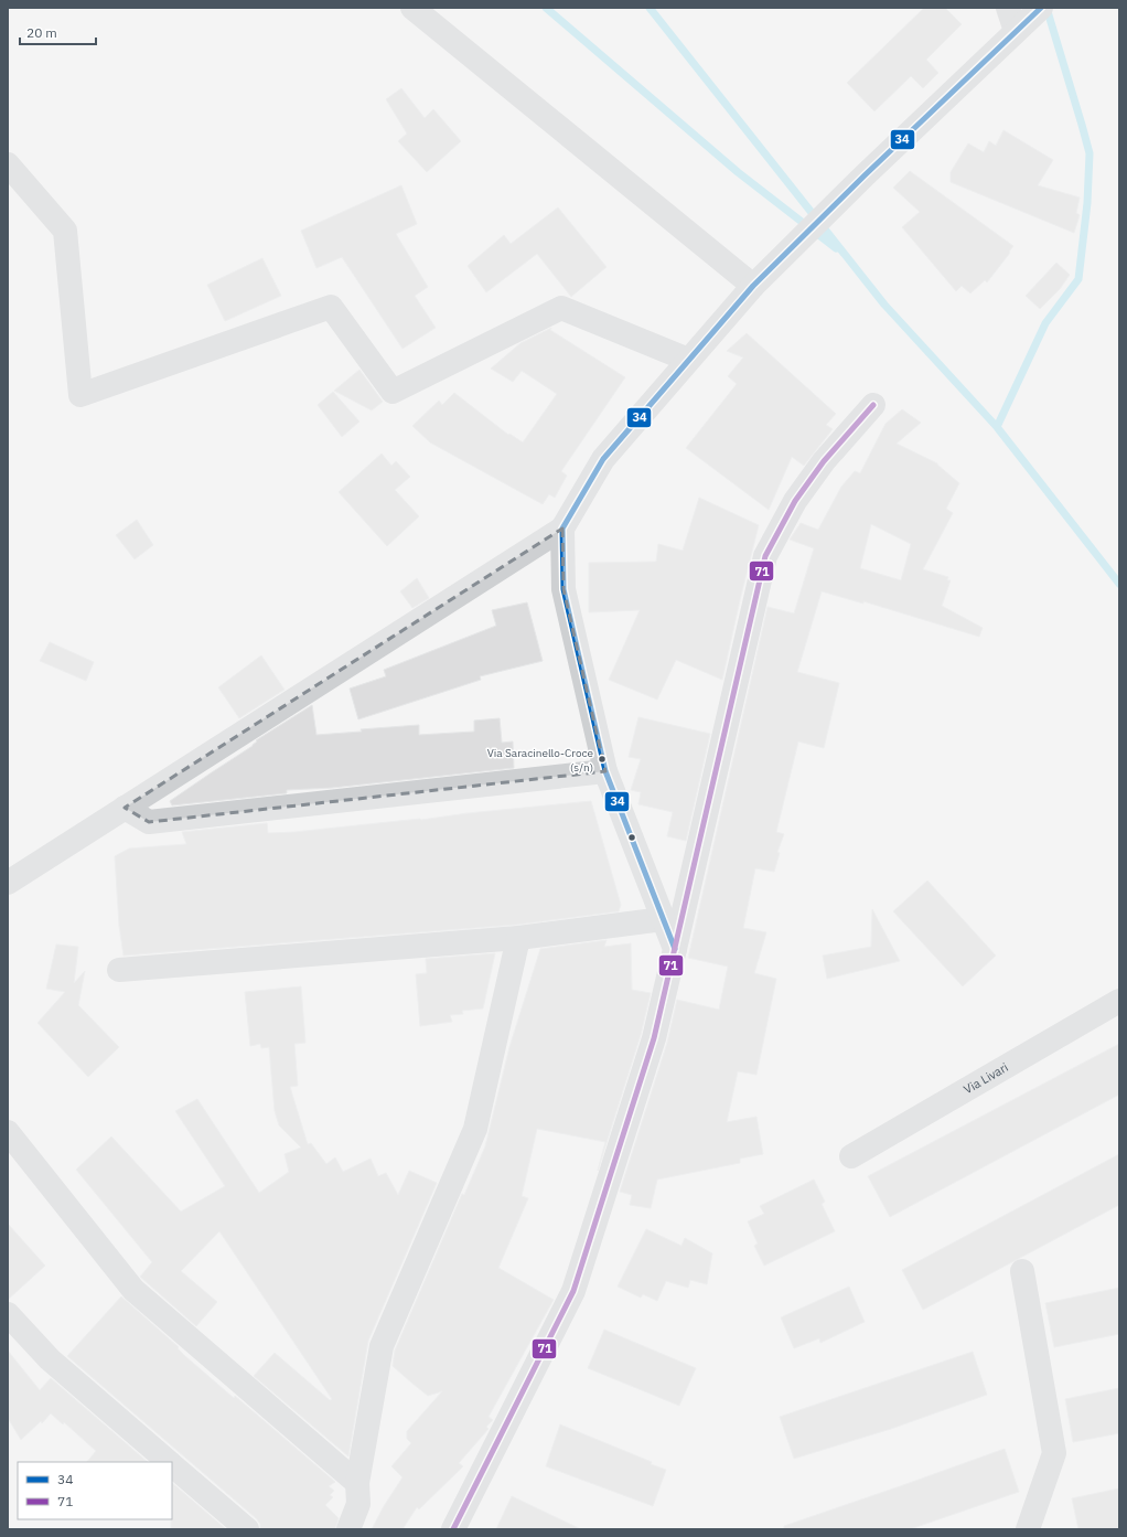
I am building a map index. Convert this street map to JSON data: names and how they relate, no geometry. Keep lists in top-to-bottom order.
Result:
{
  "streets": {
    "street": ["Via Livari"]
  },
  "places": ["Via Saracinello-Croce (s/n)"],
  "lines": ["transit line 34", "transit line 71"],
  "legend": ["34", "71"],
  "scale_bar": "20 m"
}
